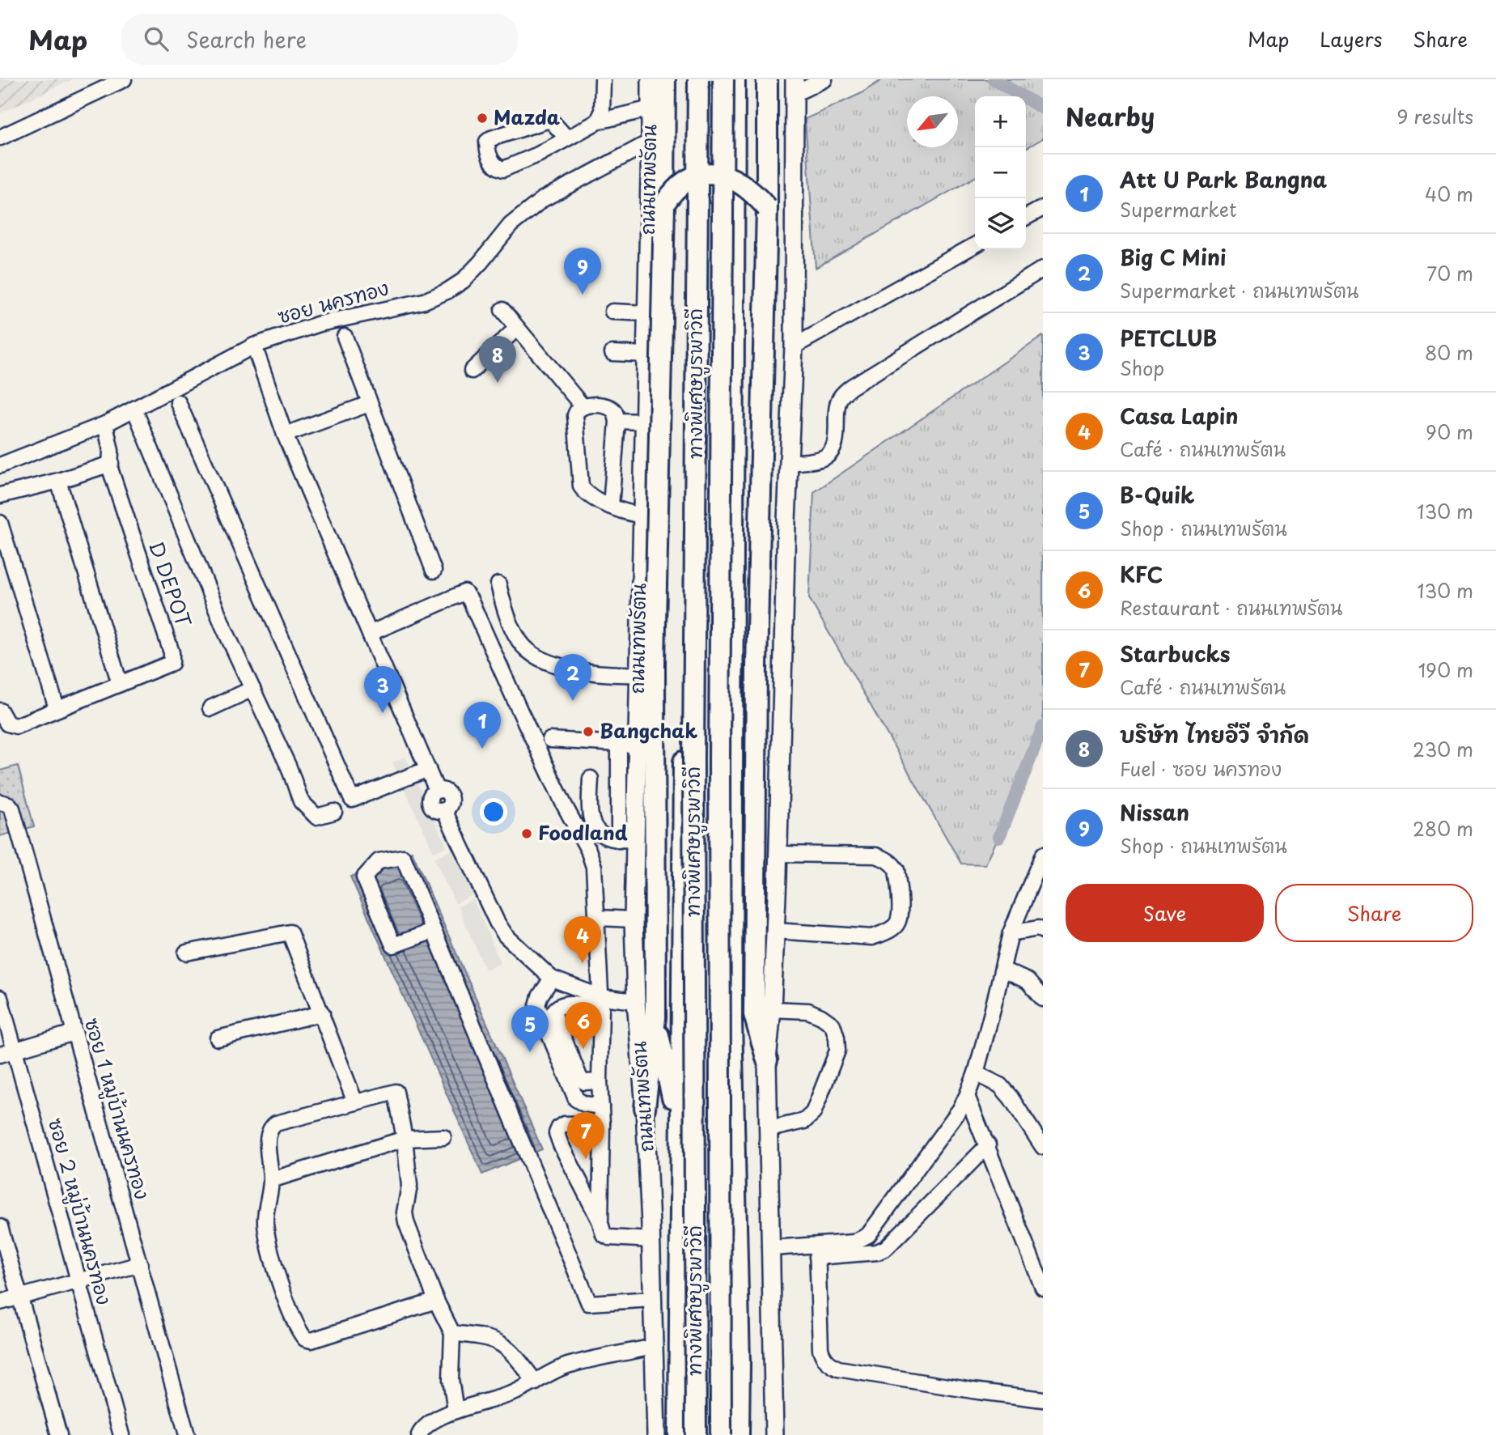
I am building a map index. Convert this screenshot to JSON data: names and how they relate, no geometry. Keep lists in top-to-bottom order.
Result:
{
  "streets": {
    "highway": ["ถนนเทพรัตน", "ทางพิเศษบูรพาวิถี"],
    "street": [
      "ซอย นครทอง",
      "D DEPOT",
      "ซอย 1 หมู่บ้านนครทอง",
      "ซอย 2 หมู่บ้านนครทอง"
    ]
  },
  "crossings": [
    ["ถนนเทพรัตน", "ซอย นครทอง"],
    ["ซอย นครทอง", "D DEPOT"]
  ],
  "places": ["Mazda", "Bangchak", "Foodland"],
  "north": "bottom left",
  "page": {
    "header": "Map",
    "search": "Search here",
    "nav": ["Map", "Layers", "Share"],
    "heading": ["Nearby", "9 results"],
    "map_buttons": ["+", "−"],
    "list": [
      {
        "mark": "1",
        "name": "Att U Park Bangna",
        "note": "Supermarket",
        "value": "40 m"
      },
      {
        "mark": "2",
        "name": "Big C Mini",
        "note": "Supermarket · ถนนเทพรัตน",
        "value": "70 m"
      },
      {
        "mark": "3",
        "name": "PETCLUB",
        "note": "Shop",
        "value": "80 m"
      },
      {
        "mark": "4",
        "name": "Casa Lapin",
        "note": "Café · ถนนเทพรัตน",
        "value": "90 m"
      },
      {
        "mark": "5",
        "name": "B-Quik",
        "note": "Shop · ถนนเทพรัตน",
        "value": "130 m"
      },
      {
        "mark": "6",
        "name": "KFC",
        "note": "Restaurant · ถนนเทพรัตน",
        "value": "130 m"
      },
      {
        "mark": "7",
        "name": "Starbucks",
        "note": "Café · ถนนเทพรัตน",
        "value": "190 m"
      },
      {
        "mark": "8",
        "name": "บริษัท ไทยอีวี จำกัด",
        "note": "Fuel · ซอย นครทอง",
        "value": "230 m"
      },
      {
        "mark": "9",
        "name": "Nissan",
        "note": "Shop · ถนนเทพรัตน",
        "value": "280 m"
      }
    ],
    "pins": [
      "9",
      "8",
      "2",
      "3",
      "1",
      "4",
      "6",
      "5",
      "7"
    ],
    "buttons": ["Save", "Share"]
  }
}
